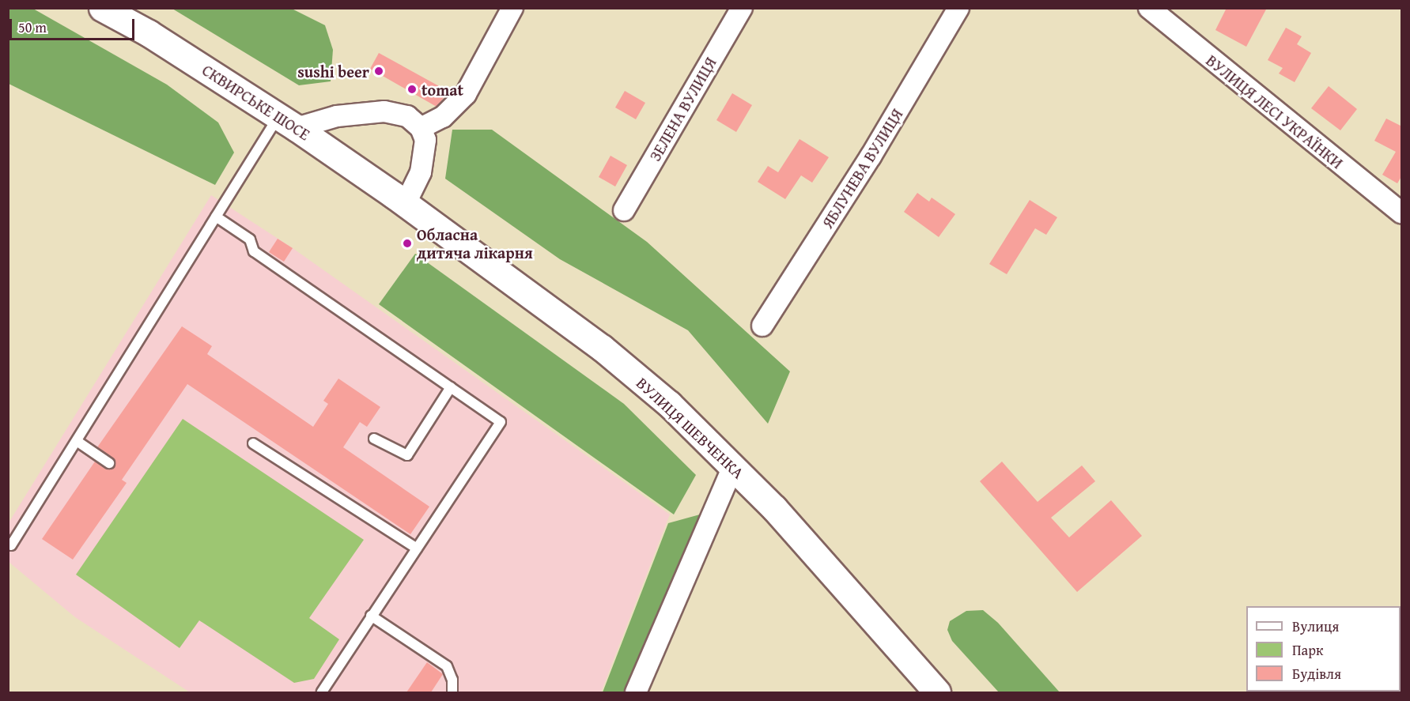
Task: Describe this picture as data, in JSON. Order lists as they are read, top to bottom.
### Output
{
  "streets": {
    "main road": ["СКВИРСЬКЕ ШОСЕ", "ВУЛИЦЯ ШЕВЧЕНКА"],
    "street": ["ЗЕЛЕНА ВУЛИЦЯ", "ВУЛИЦЯ ЛЕСІ УКРАЇНКИ", "ЯБЛУНЕВА ВУЛИЦЯ"]
  },
  "crossings": [
    ["СКВИРСЬКЕ ШОСЕ", "ВУЛИЦЯ ШЕВЧЕНКА"]
  ],
  "places": ["sushi beer", "tomat", "Обласна дитяча лікарня"],
  "legend": ["Вулиця", "Парк", "Будівля"],
  "scale_bar": "50 m"
}
